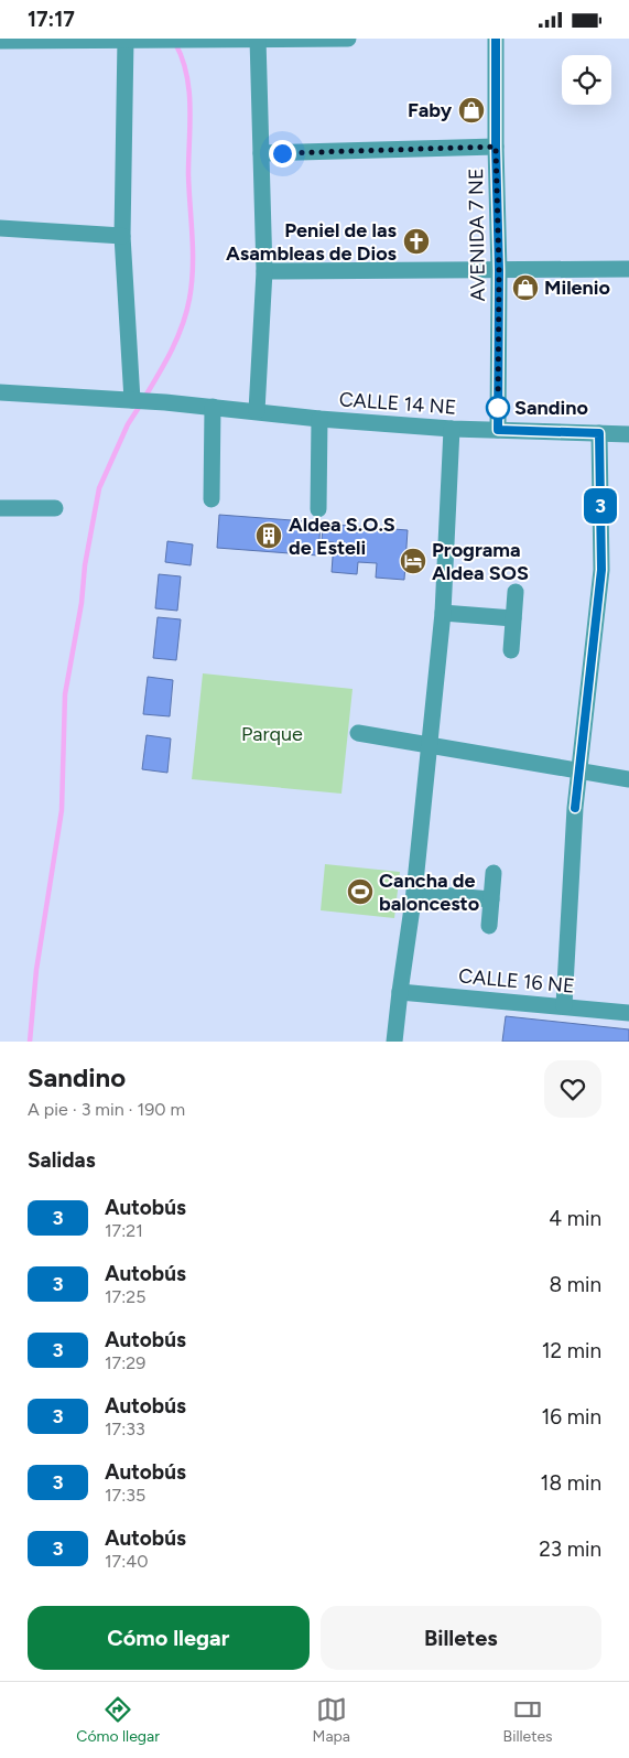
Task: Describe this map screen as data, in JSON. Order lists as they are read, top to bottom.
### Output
{
  "streets": {
    "street": ["AVENIDA 7 NE", "CALLE 14 NE", "CALLE 16 NE"]
  },
  "crossings": [
    ["AVENIDA 7 NE", "CALLE 14 NE"]
  ],
  "parks": ["Parque"],
  "places": {
    "shop": ["Faby", "Milenio"],
    "church": ["Peniel de las Asambleas de Dios"],
    "other": ["Sandino"],
    "building": ["Aldea S.O.S de Esteli"],
    "hotel": ["Programa Aldea SOS"],
    "sports": ["Cancha de baloncesto"]
  },
  "lines": ["bus line 3"],
  "page": {
    "status": "17:17",
    "on_map": "3",
    "heading": [
      ["Sandino", "A pie · 3 min · 190 m"],
      "Salidas"
    ],
    "list": [
      {
        "mark": "3",
        "name": "Autobús",
        "note": "17:21",
        "value": "4 min"
      },
      {
        "mark": "3",
        "name": "Autobús",
        "note": "17:25",
        "value": "8 min"
      },
      {
        "mark": "3",
        "name": "Autobús",
        "note": "17:29",
        "value": "12 min"
      },
      {
        "mark": "3",
        "name": "Autobús",
        "note": "17:33",
        "value": "16 min"
      },
      {
        "mark": "3",
        "name": "Autobús",
        "note": "17:35",
        "value": "18 min"
      },
      {
        "mark": "3",
        "name": "Autobús",
        "note": "17:40",
        "value": "23 min"
      }
    ],
    "buttons": ["Cómo llegar", "Billetes"],
    "tabs": ["Cómo llegar", "Mapa", "Billetes"]
  }
}
